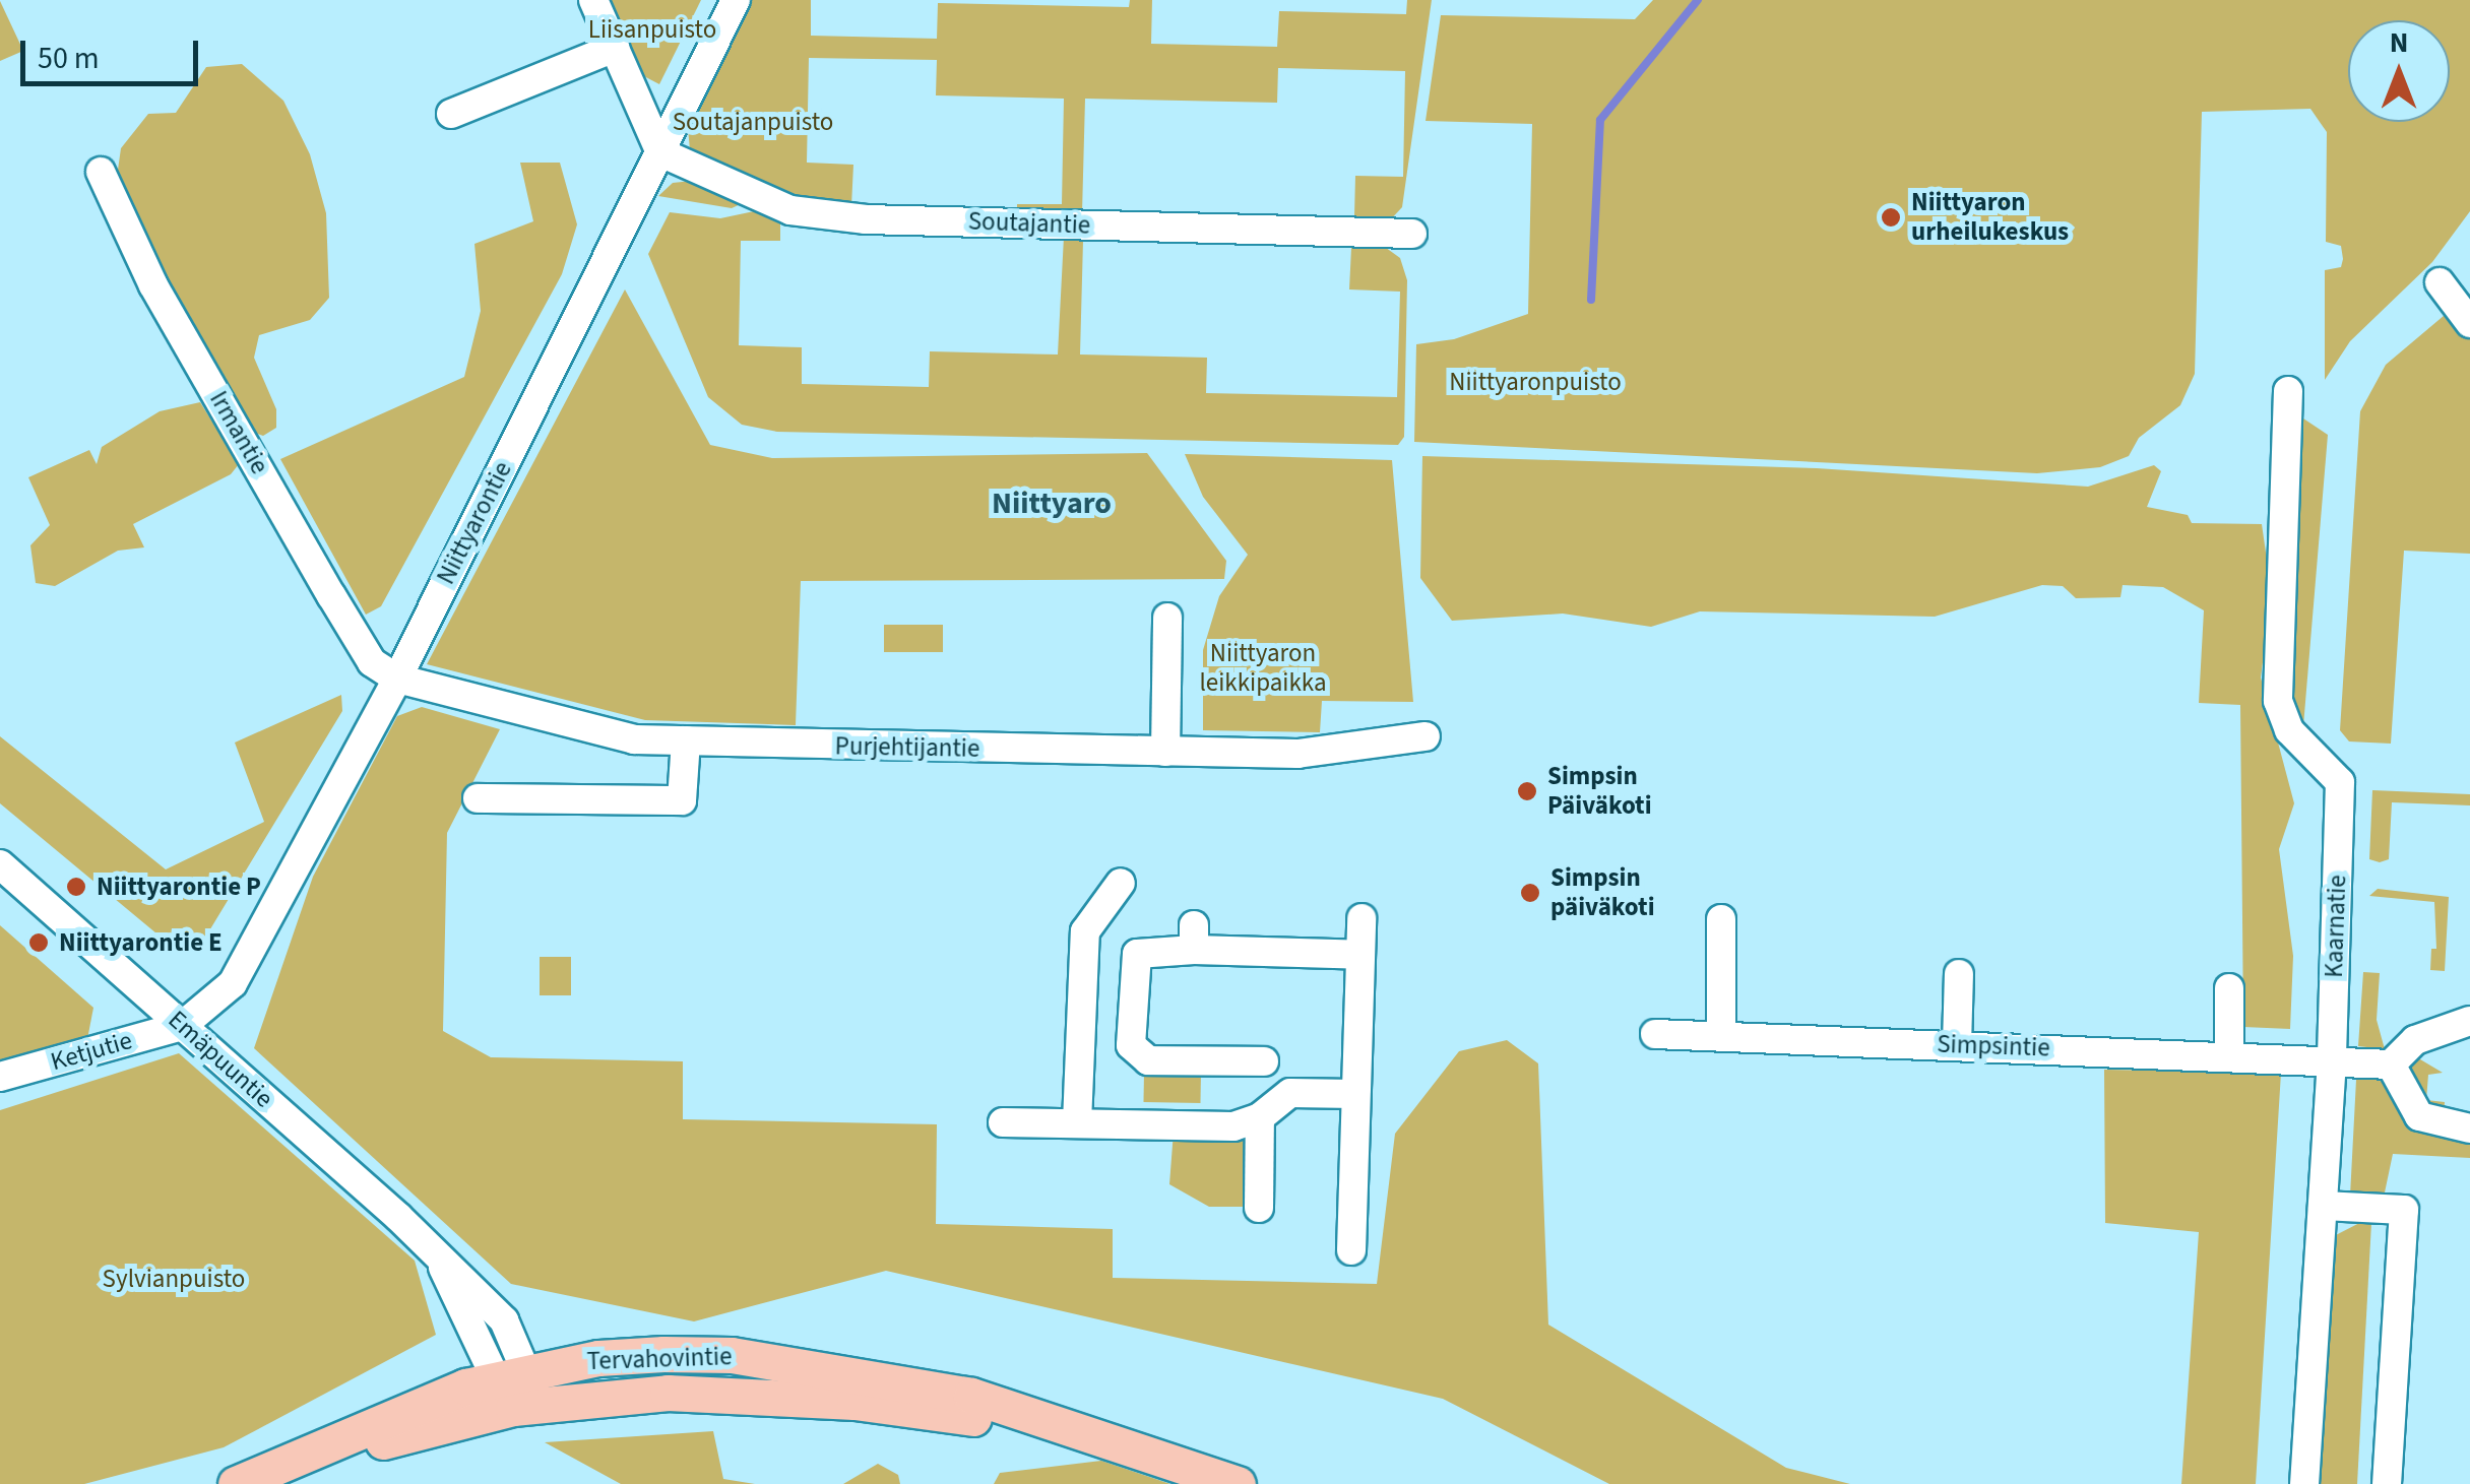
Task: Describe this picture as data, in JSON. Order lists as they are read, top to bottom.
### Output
{
  "streets": {
    "main road": ["Tervahovintie"],
    "street": [
      "Soutajantie",
      "Irmantie",
      "Niittyarontie",
      "Purjehtijantie",
      "Kaarnatie",
      "Simpsintie",
      "Ketjutie",
      "Emäpuuntie"
    ]
  },
  "crossings": [
    ["Soutajantie", "Niittyarontie"],
    ["Irmantie", "Niittyarontie"],
    ["Irmantie", "Purjehtijantie"],
    ["Niittyarontie", "Purjehtijantie"],
    ["Niittyarontie", "Ketjutie"],
    ["Niittyarontie", "Emäpuuntie"],
    ["Kaarnatie", "Simpsintie"],
    ["Ketjutie", "Emäpuuntie"],
    ["Emäpuuntie", "Tervahovintie"]
  ],
  "districts": ["Niittyaro"],
  "parks": [
    "Liisanpuisto",
    "Soutajanpuisto",
    "Niittyaronpuisto",
    "Niittyaron leikkipaikka",
    "Sylvianpuisto"
  ],
  "places": [
    "Niittyaron urheilukeskus",
    "Simpsin Päiväkoti",
    "Niittyarontie P",
    "Simpsin päiväkoti",
    "Niittyarontie E"
  ],
  "scale_bar": "50 m",
  "north": "top"
}
